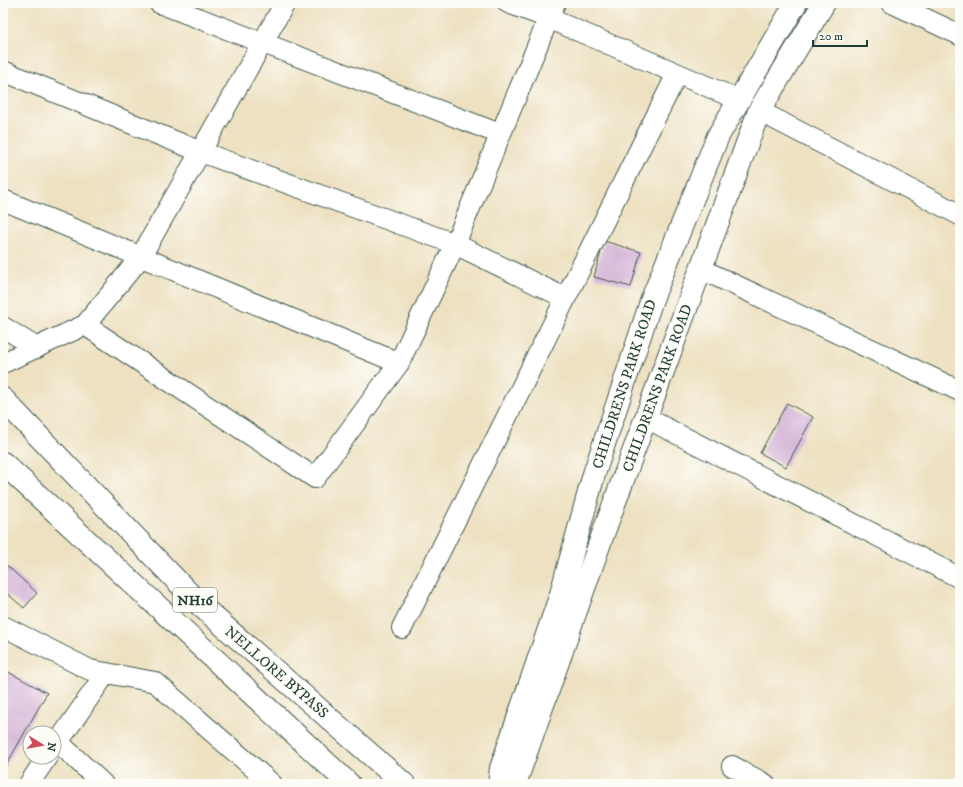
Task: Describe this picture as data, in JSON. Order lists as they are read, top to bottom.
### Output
{
  "streets": {
    "main road": ["CHILDRENS PARK ROAD", "NH16", "NELLORE BYPASS"]
  },
  "scale_bar": "20 m",
  "north": "right"
}
